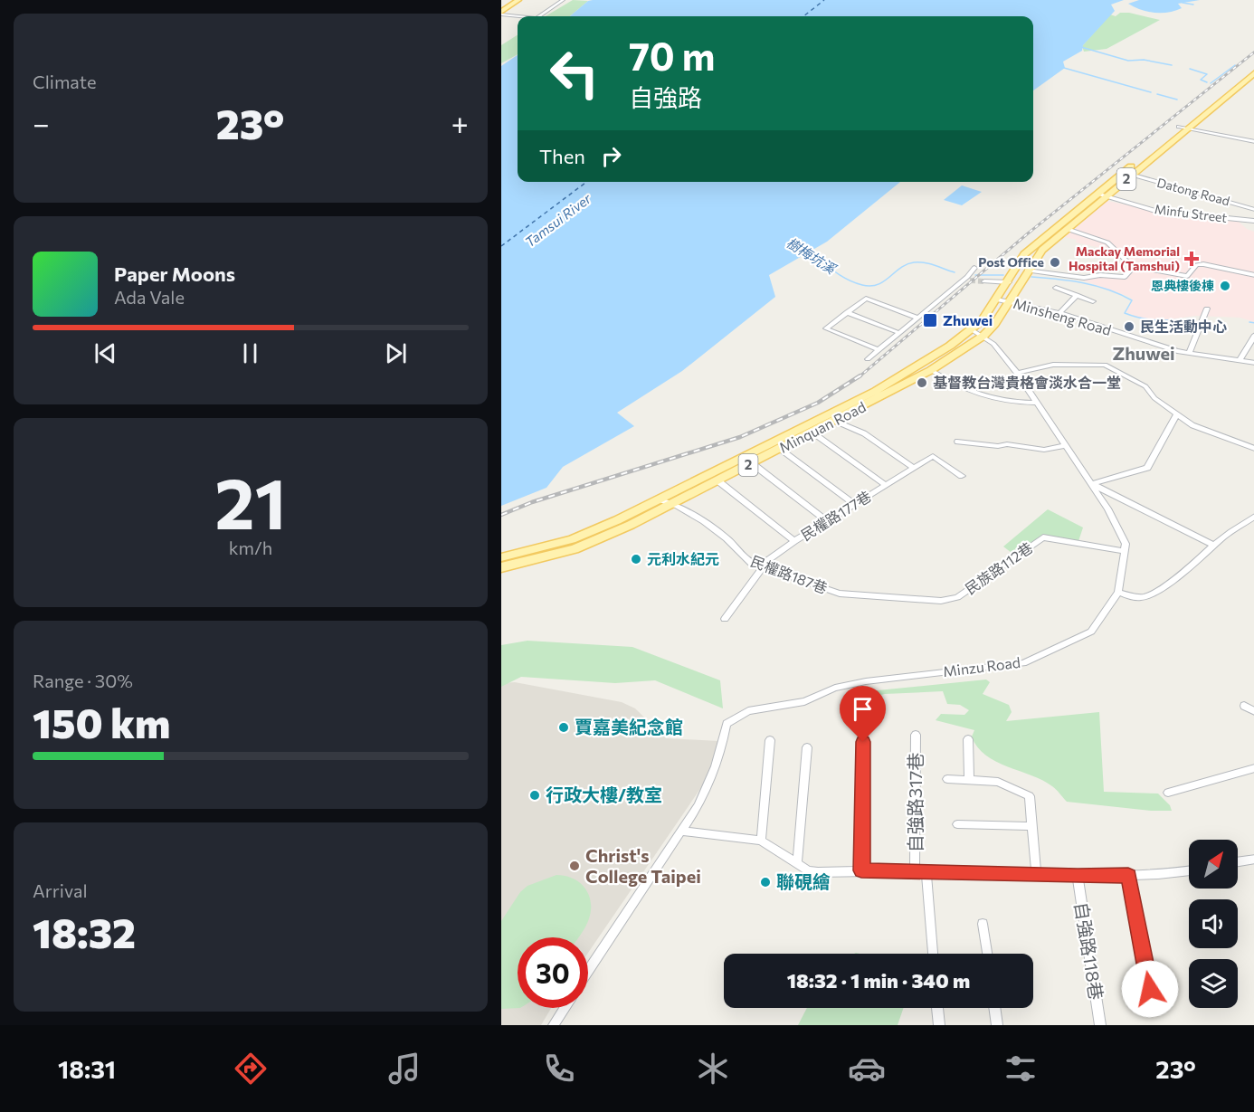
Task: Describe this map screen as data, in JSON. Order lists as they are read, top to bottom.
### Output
{
  "streets": {
    "main road": ["2", "Minquan Road"],
    "street": [
      "Datong Road",
      "Minfu Street",
      "Minsheng Road",
      "民權路177巷",
      "民族路112巷",
      "民權路187巷",
      "Minzu Road",
      "自強路317巷",
      "自強路118巷"
    ]
  },
  "crossings": [
    ["2", "Minquan Road"],
    ["Datong Road", "Minquan Road"],
    ["Minfu Street", "Minquan Road"],
    ["Minsheng Road", "Minquan Road"],
    ["Minquan Road", "民權路187巷"],
    ["Minquan Road", "Minzu Road"],
    ["民權路177巷", "民權路187巷"],
    ["民族路112巷", "民權路187巷"],
    ["民族路112巷", "Minzu Road"]
  ],
  "districts": ["Zhuwei"],
  "water": ["Tamsui River", "樹梅坑溪"],
  "places": {
    "health": ["Mackay Memorial Hospital (Tamshui)"],
    "other": [
      "Post Office",
      "恩典樓後棟",
      "民生活動中心",
      "基督教台灣貴格會淡水合一堂",
      "元利水紀元",
      "賈嘉美紀念館",
      "行政大樓/教室",
      "Christ's College Taipei",
      "聯硯繪"
    ],
    "transit": ["Zhuwei"]
  },
  "north": "top right",
  "page": {
    "tile": [
      "Climate",
      ["21", "km/h"],
      ["Range · 30%", "150 km"],
      ["Arrival", "18:32"]
    ],
    "turn": ["70 m", "自強路"],
    "heat": ["−", "23°", "+"],
    "then": "Then",
    "song": ["Paper Moons", "Ada Vale"],
    "limit": "30",
    "trip": "18:32 · 1 min · 340 m",
    "tabs": ["18:31", "23°"]
  }
}
